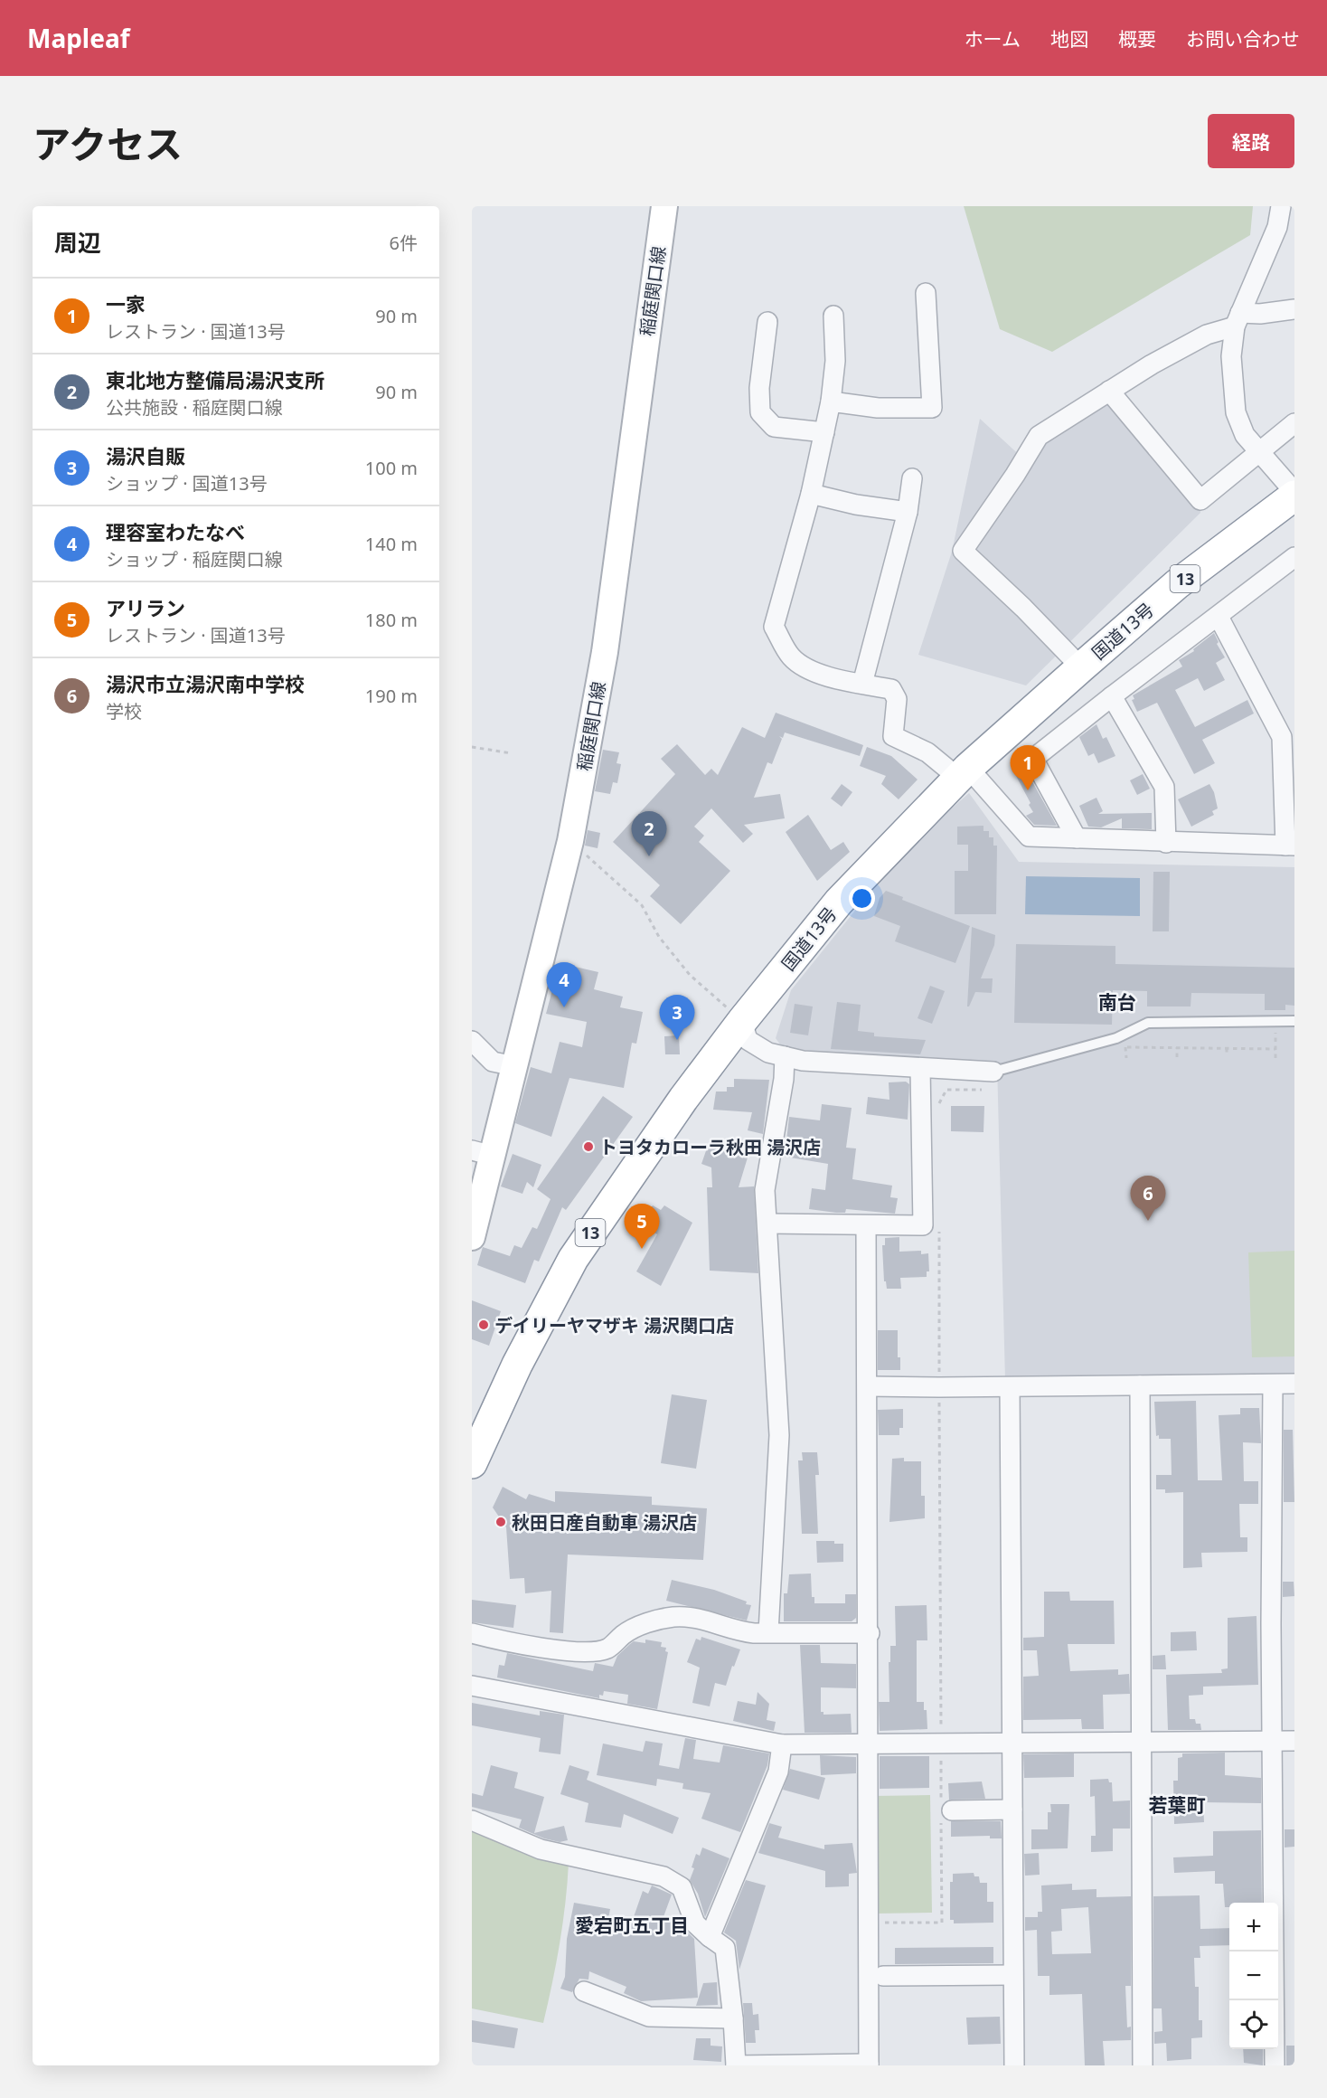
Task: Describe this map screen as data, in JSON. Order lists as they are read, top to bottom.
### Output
{
  "streets": {
    "highway": ["13", "国道13号"],
    "main road": ["稲庭関口線"]
  },
  "districts": ["南台", "若葉町", "愛宕町五丁目"],
  "places": ["トヨタカローラ秋田 湯沢店", "デイリーヤマザキ 湯沢関口店", "秋田日産自動車 湯沢店"],
  "page": {
    "header": "Mapleaf",
    "nav": [
      "ホーム",
      "地図",
      "概要",
      "お問い合わせ"
    ],
    "title": "アクセス",
    "buttons": "経路",
    "heading": ["周辺", "6件"],
    "list": [
      {
        "mark": "1",
        "name": "一家",
        "note": "レストラン · 国道13号",
        "value": "90 m"
      },
      {
        "mark": "2",
        "name": "東北地方整備局湯沢支所",
        "note": "公共施設 · 稲庭関口線",
        "value": "90 m"
      },
      {
        "mark": "3",
        "name": "湯沢自販",
        "note": "ショップ · 国道13号",
        "value": "100 m"
      },
      {
        "mark": "4",
        "name": "理容室わたなべ",
        "note": "ショップ · 稲庭関口線",
        "value": "140 m"
      },
      {
        "mark": "5",
        "name": "アリラン",
        "note": "レストラン · 国道13号",
        "value": "180 m"
      },
      {
        "mark": "6",
        "name": "湯沢市立湯沢南中学校",
        "note": "学校",
        "value": "190 m"
      }
    ],
    "pins": [
      "1",
      "2",
      "4",
      "3",
      "6",
      "5"
    ],
    "map_buttons": ["+", "−"]
  }
}
